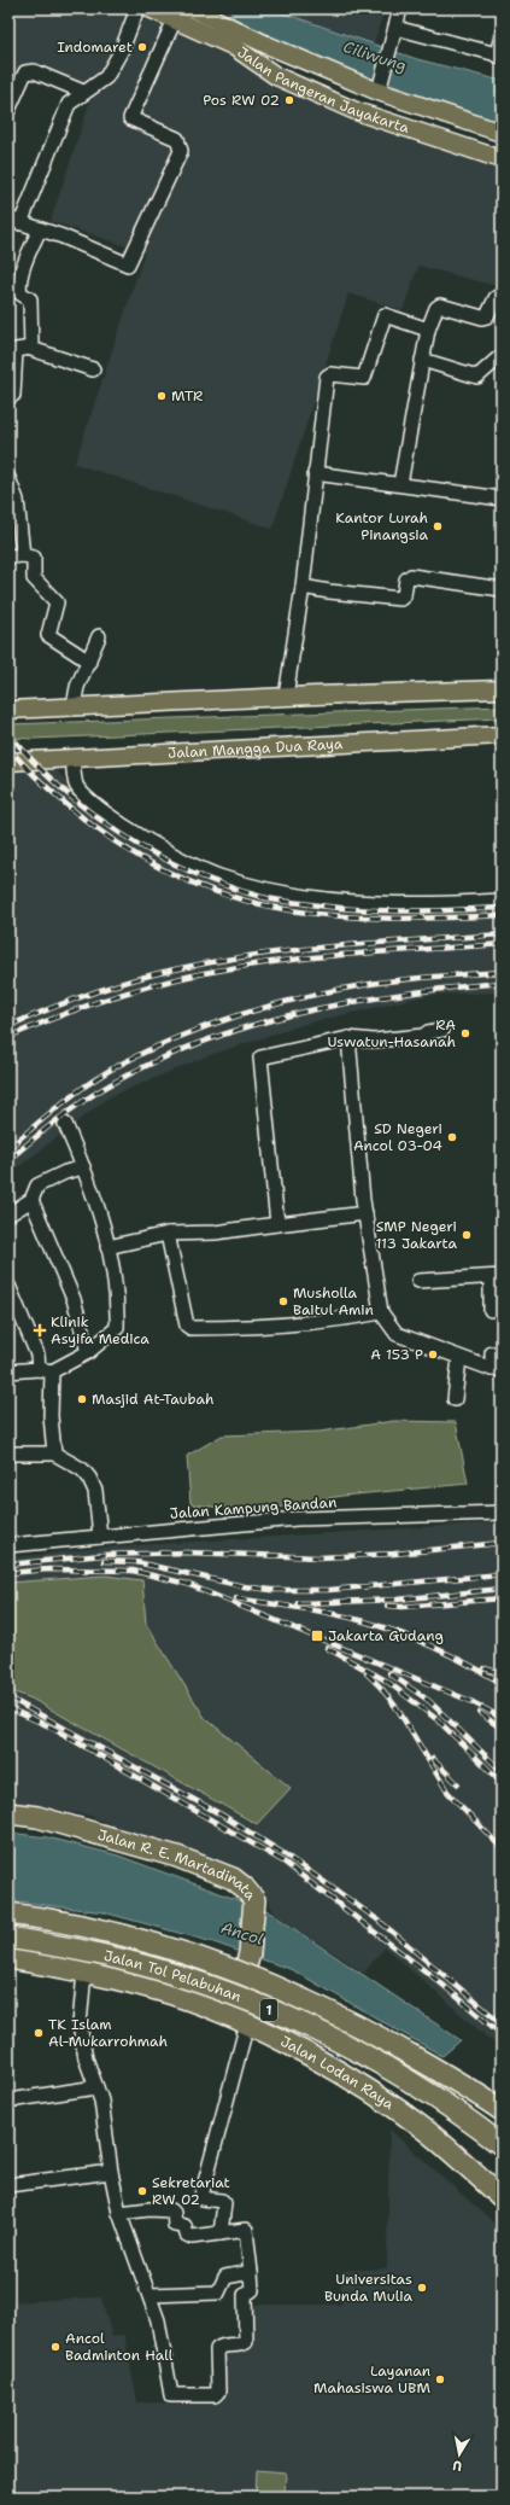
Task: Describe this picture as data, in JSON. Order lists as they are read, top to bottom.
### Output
{
  "streets": {
    "highway": [
      "Jalan R. E. Martadinata",
      "Jalan Tol Pelabuhan",
      "1",
      "Jalan Lodan Raya"
    ],
    "main road": ["Jalan Pangeran Jayakarta", "Jalan Mangga Dua Raya"],
    "street": ["Jalan Kampung Bandan"]
  },
  "crossings": [
    ["Jalan R. E. Martadinata", "Jalan Lodan Raya"]
  ],
  "water": ["Ciliwung", "Ancol"],
  "places": {
    "other": [
      "Indomaret",
      "Pos RW 02",
      "MTR",
      "Kantor Lurah Pinangsia",
      "RA Uswatun-Hasanah",
      "SD Negeri Ancol 03-04",
      "SMP Negeri 113 Jakarta",
      "Musholla Baitul Amin",
      "A 153 P",
      "Masjid At-Taubah",
      "TK Islam Al-Mukarrohmah",
      "Sekretariat RW 02",
      "Universitas Bunda Mulia",
      "Ancol Badminton Hall",
      "Layanan Mahasiswa UBM"
    ],
    "health": ["Klinik Asyifa Medica"],
    "transit": ["Jakarta Gudang"]
  },
  "north": "bottom"
}
